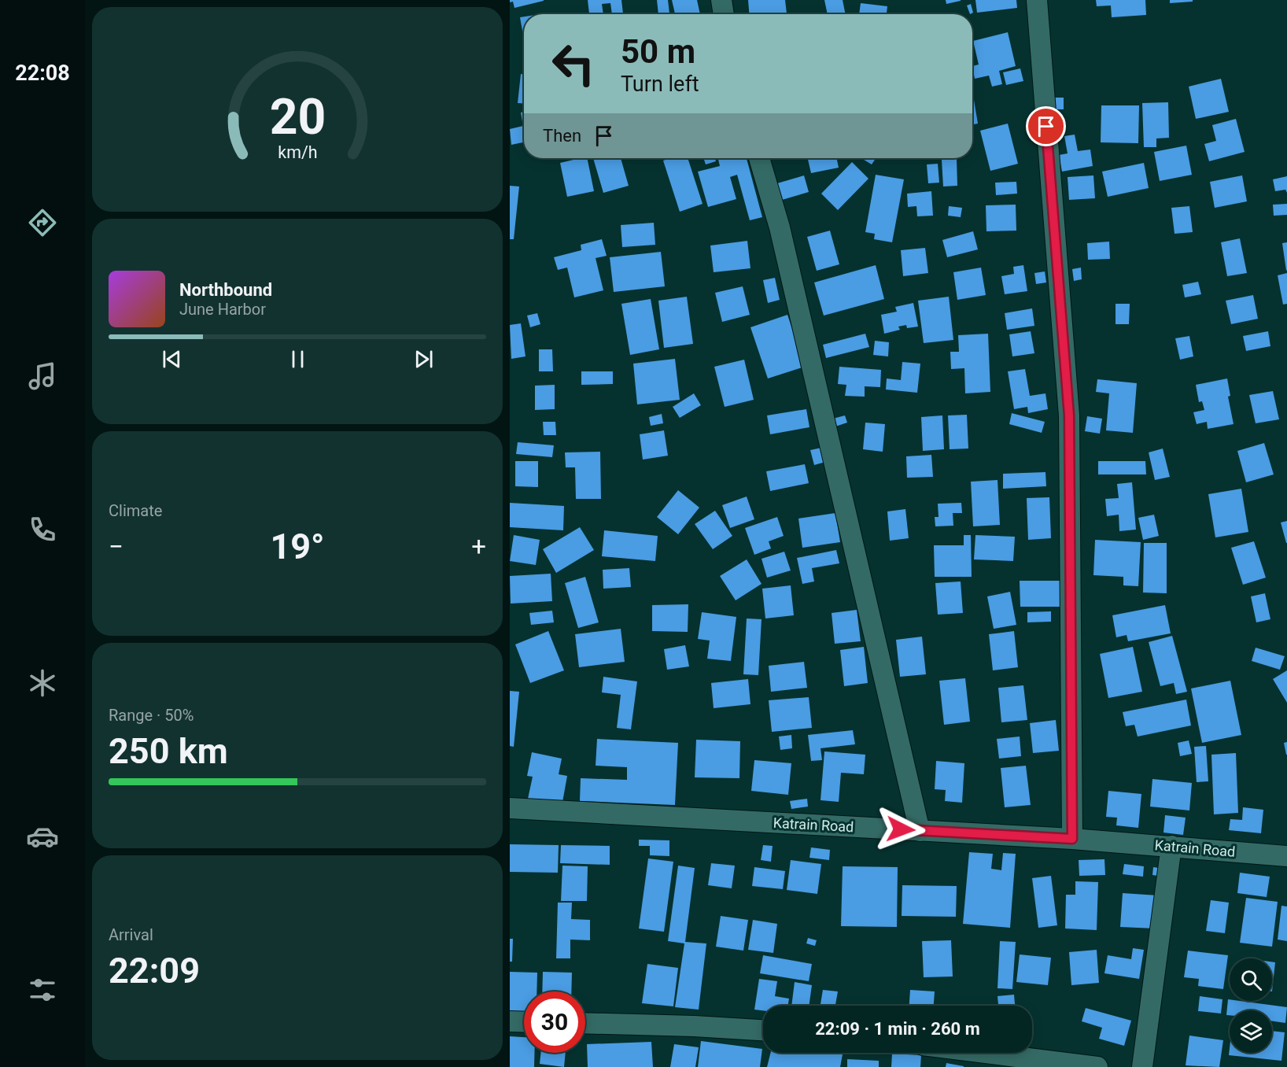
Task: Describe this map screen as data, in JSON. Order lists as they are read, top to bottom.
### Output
{
  "streets": {
    "street": ["Katrain Road"]
  },
  "page": {
    "tabs": "22:08",
    "turn": ["50 m", "Turn left"],
    "then": "Then",
    "song": ["Northbound", "June Harbor"],
    "tile": [
      "Climate",
      ["Range · 50%", "250 km"],
      ["Arrival", "22:09"]
    ],
    "heat": ["−", "19°", "+"],
    "limit": "30",
    "trip": "22:09 · 1 min · 260 m",
    "gauge": ["20", "km/h"]
  }
}
